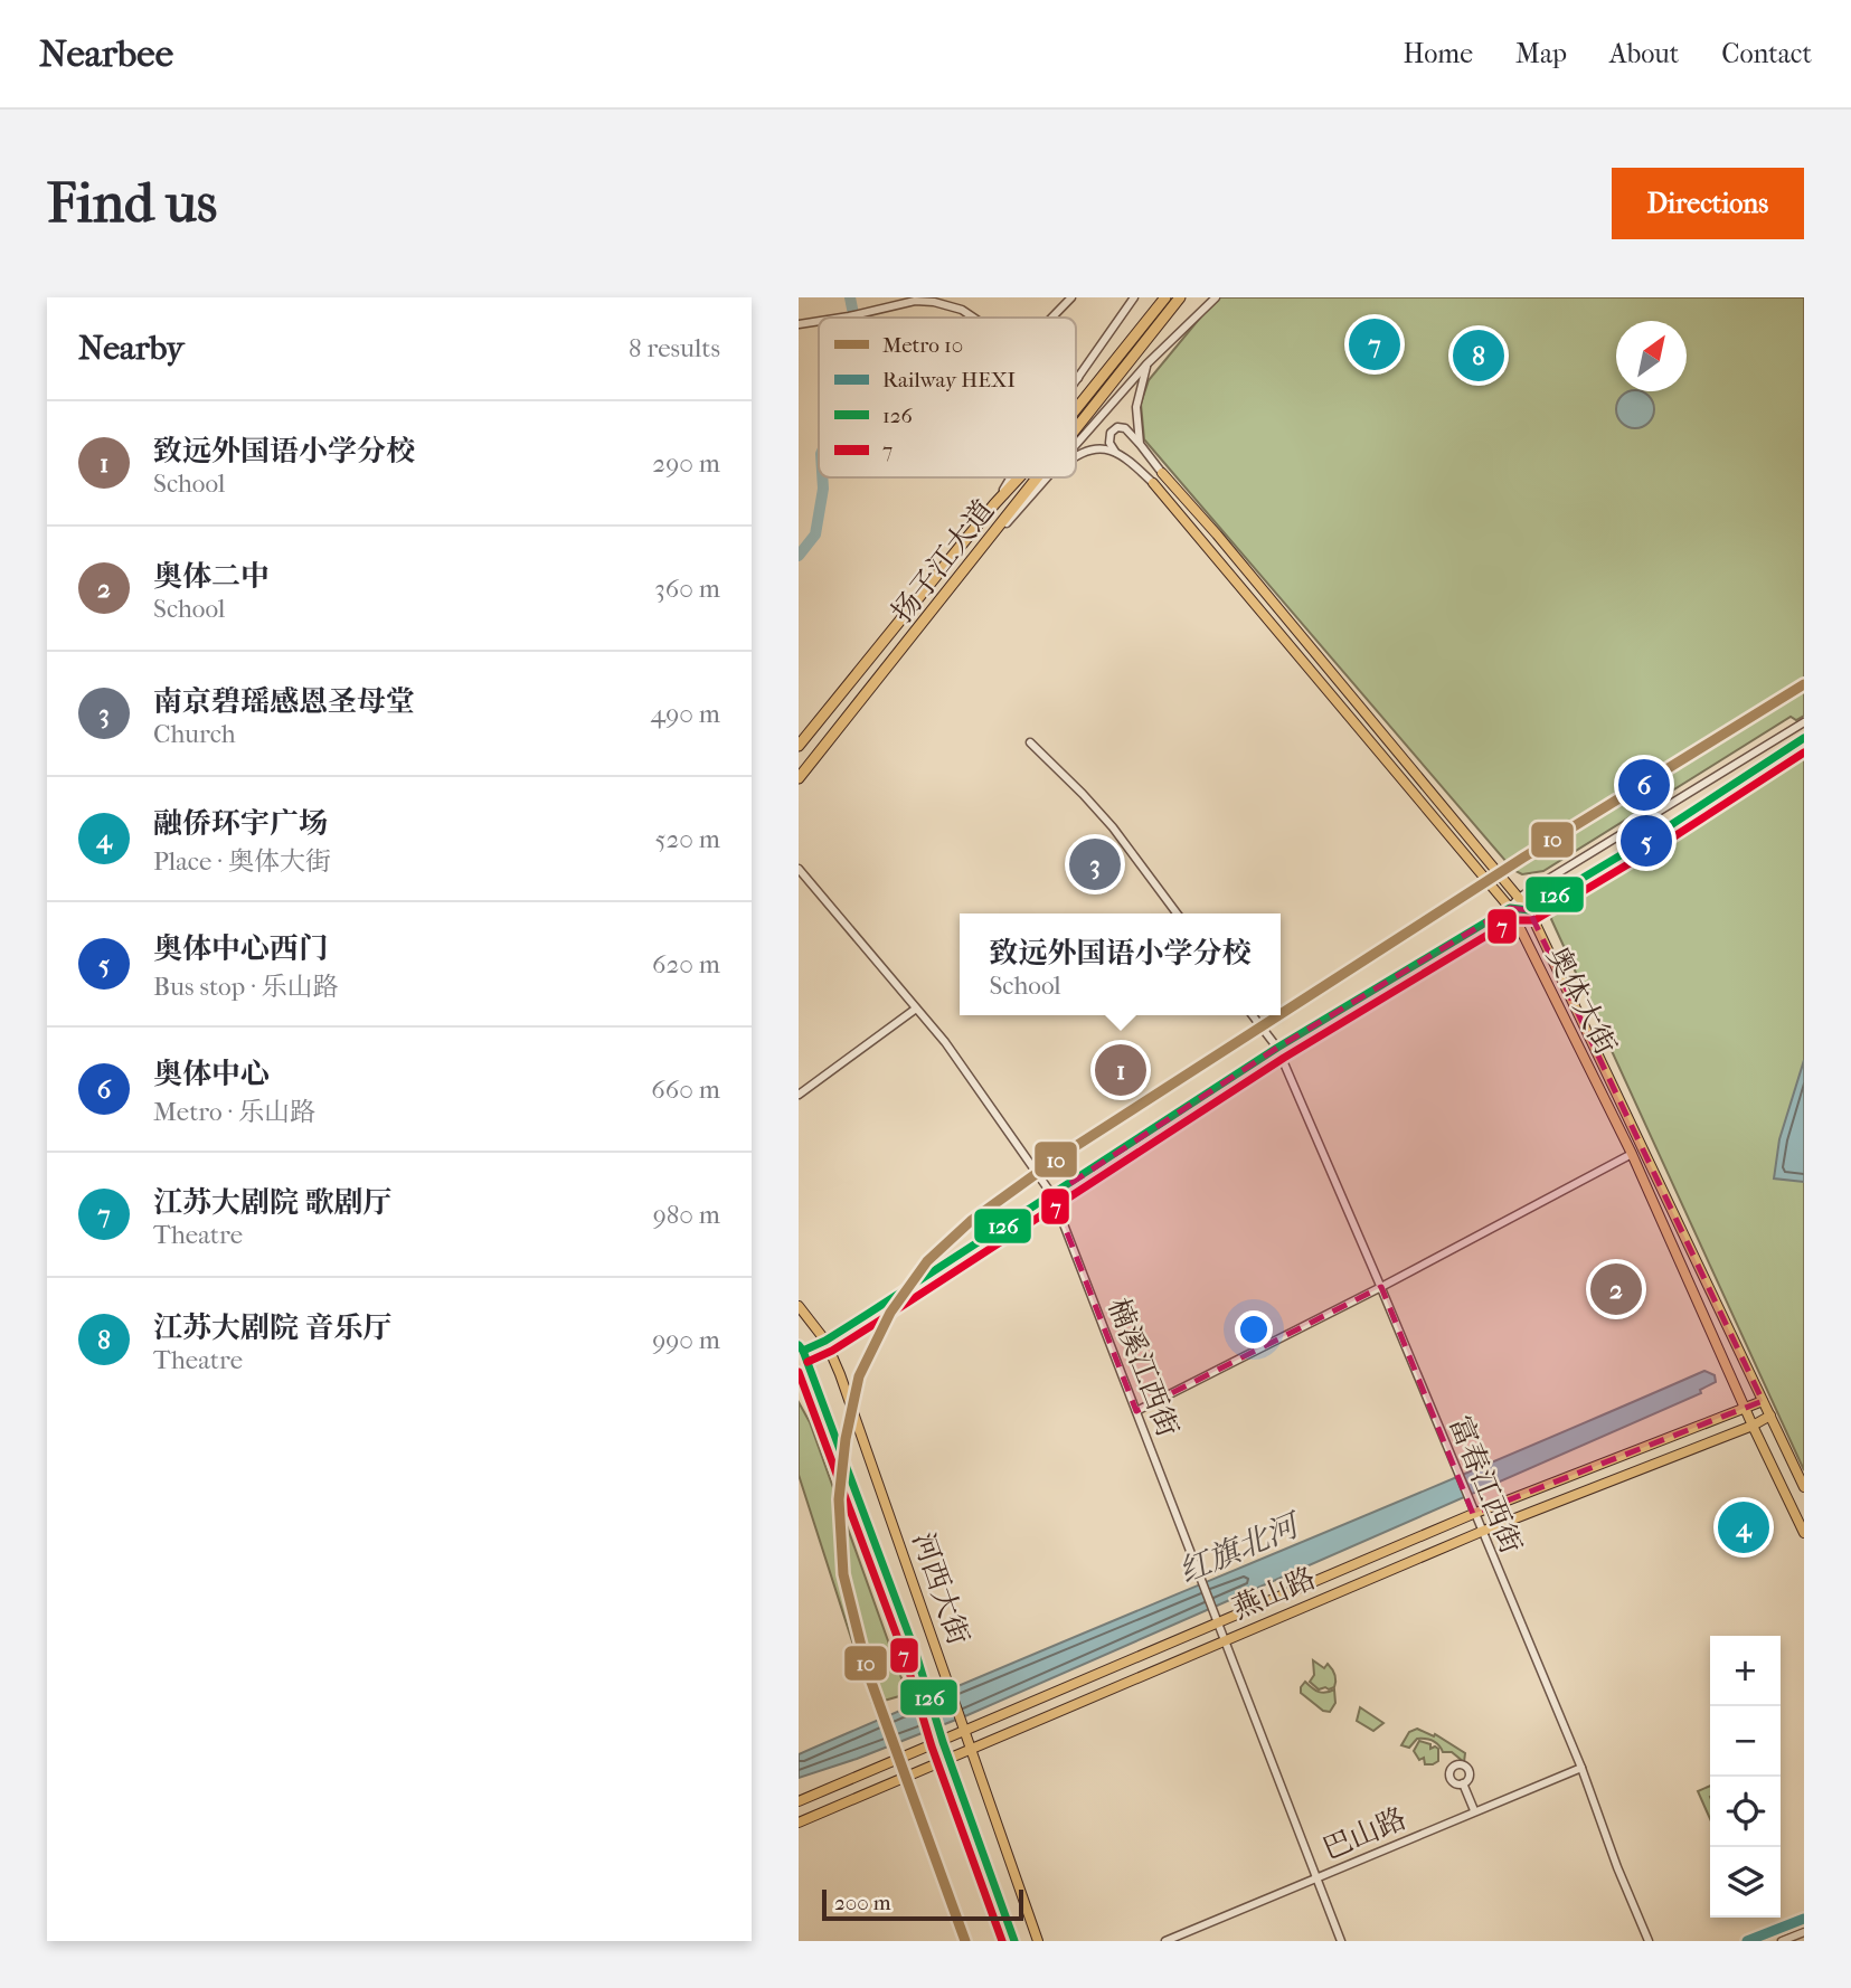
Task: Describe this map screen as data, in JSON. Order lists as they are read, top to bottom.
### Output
{
  "streets": {
    "highway": ["扬子江大道"],
    "main road": ["奥体大街", "河西大街", "燕山路"],
    "street": ["楠溪江西街", "富春江西街", "巴山路"]
  },
  "crossings": [
    ["奥体大街", "燕山路"],
    ["楠溪江西街", "燕山路"],
    ["楠溪江西街", "巴山路"],
    ["富春江西街", "燕山路"],
    ["富春江西街", "巴山路"],
    ["河西大街", "燕山路"]
  ],
  "water": ["红旗北河"],
  "lines": [
    "metro line 10",
    "transit line 126",
    "transit line 7",
    "rail line HEXI"
  ],
  "legend": [
    "Metro 10",
    "Railway HEXI",
    "126",
    "7"
  ],
  "scale_bar": "200 m",
  "north": "top right",
  "page": {
    "header": "Nearbee",
    "nav": [
      "Home",
      "Map",
      "About",
      "Contact"
    ],
    "buttons": "Directions",
    "title": "Find us",
    "heading": ["Nearby", "8 results"],
    "pins": [
      "7",
      "8",
      "6",
      "5",
      "3",
      "1",
      "2",
      "4"
    ],
    "list": [
      {
        "mark": "1",
        "name": "致远外国语小学分校",
        "note": "School",
        "value": "290 m"
      },
      {
        "mark": "2",
        "name": "奥体二中",
        "note": "School",
        "value": "360 m"
      },
      {
        "mark": "3",
        "name": "南京碧瑶感恩圣母堂",
        "note": "Church",
        "value": "490 m"
      },
      {
        "mark": "4",
        "name": "融侨环宇广场",
        "note": "Place · 奥体大街",
        "value": "520 m"
      },
      {
        "mark": "5",
        "name": "奥体中心西门",
        "note": "Bus stop · 乐山路",
        "value": "620 m"
      },
      {
        "mark": "6",
        "name": "奥体中心",
        "note": "Metro · 乐山路",
        "value": "660 m"
      },
      {
        "mark": "7",
        "name": "江苏大剧院 歌剧厅",
        "note": "Theatre",
        "value": "980 m"
      },
      {
        "mark": "8",
        "name": "江苏大剧院 音乐厅",
        "note": "Theatre",
        "value": "990 m"
      }
    ],
    "popup": ["致远外国语小学分校", "School"],
    "map_buttons": ["+", "−"],
    "scale": "200 m"
  }
}
